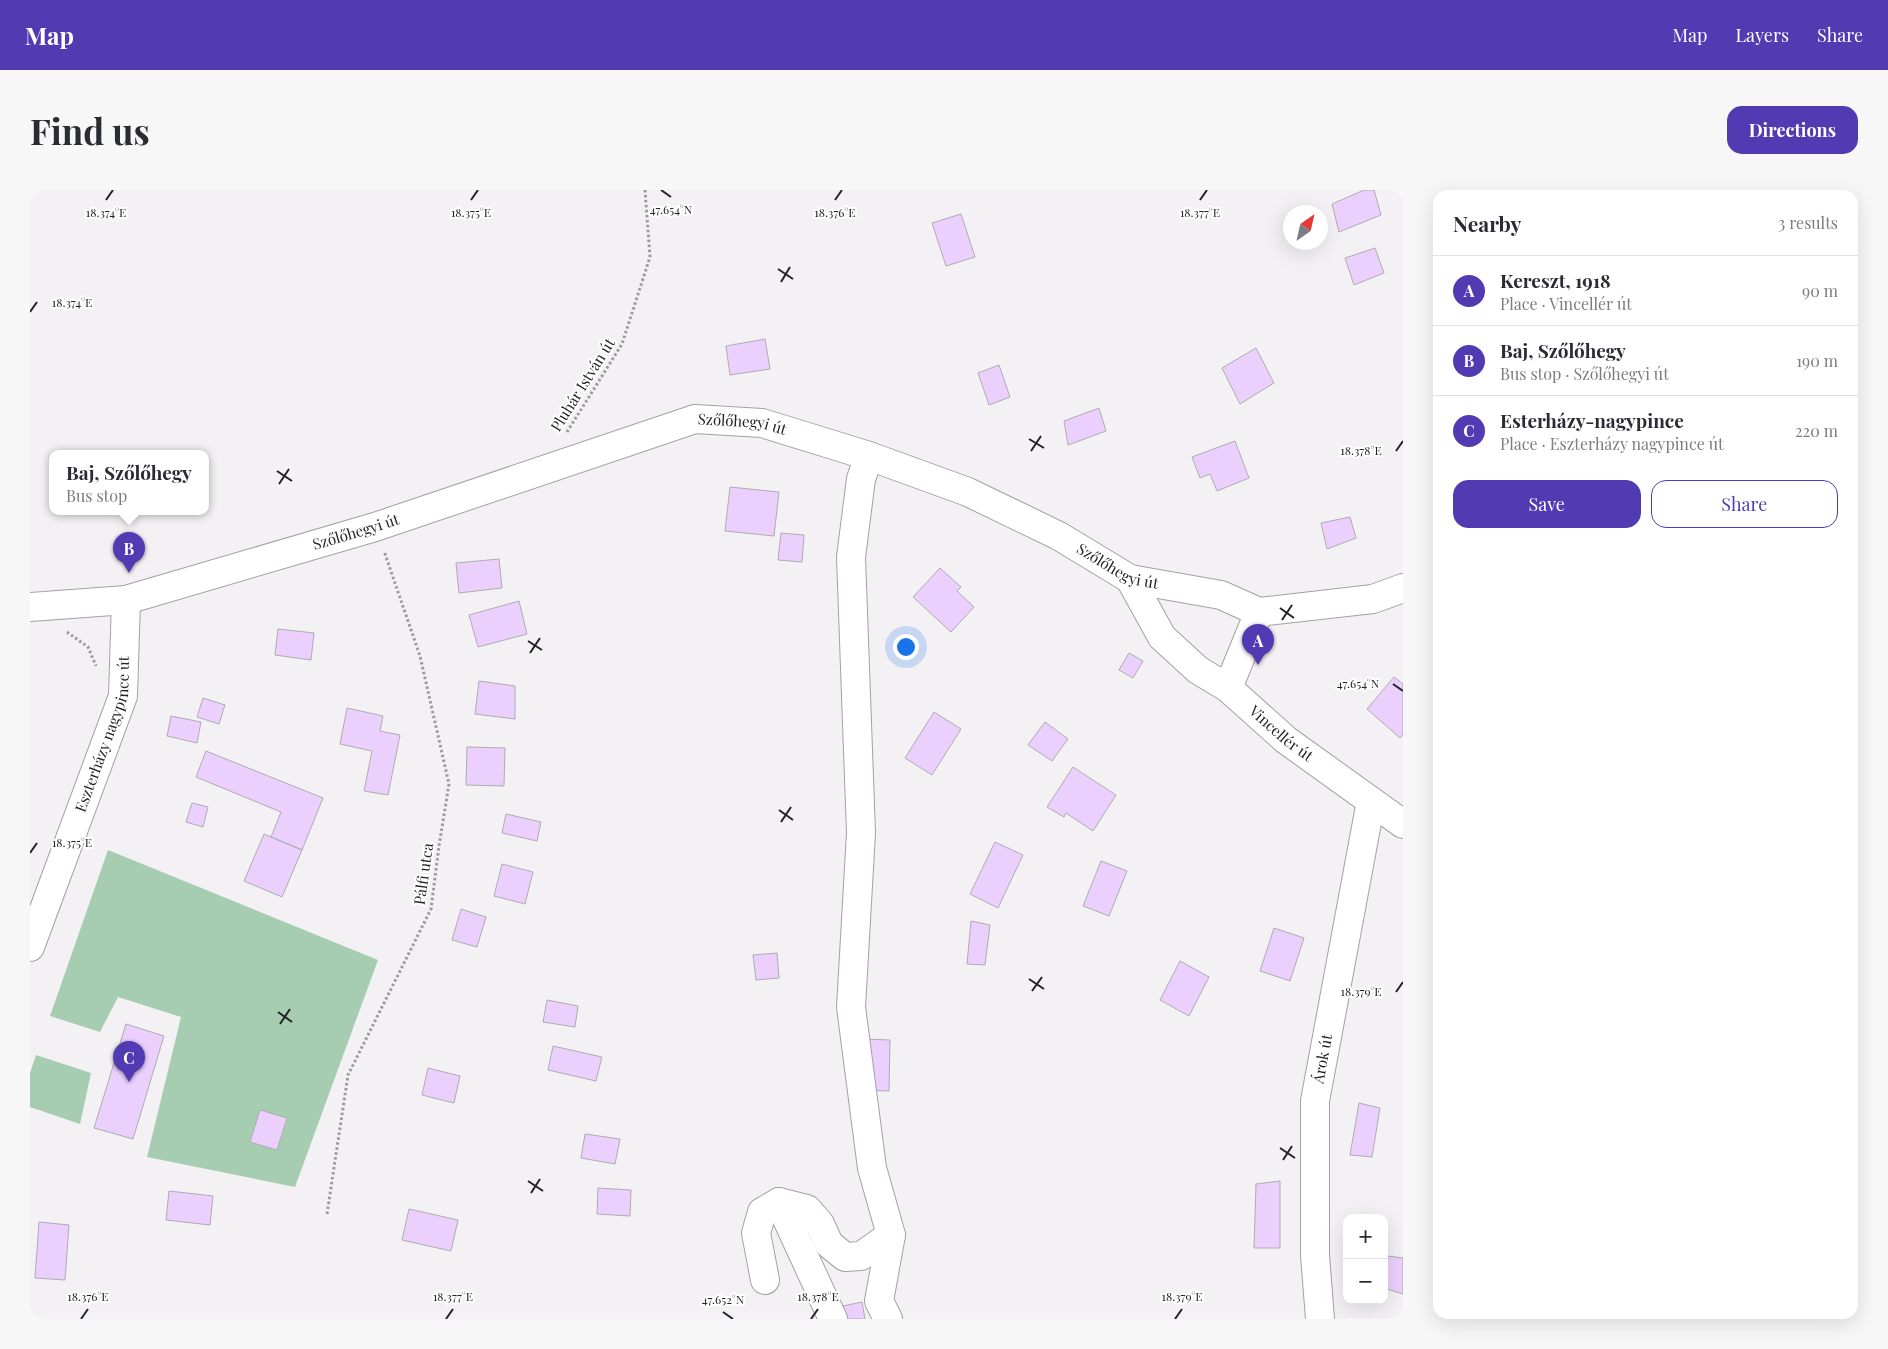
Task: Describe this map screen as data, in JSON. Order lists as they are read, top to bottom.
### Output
{
  "streets": {
    "street": [
      "Szőlőhegyi út",
      "Eszterházy nagypince út",
      "Vincellér út",
      "Árok út"
    ],
    "path": ["Pluhár István út", "Pálfi utca"]
  },
  "crossings": [
    ["Pluhár István út", "Szőlőhegyi út"],
    ["Szőlőhegyi út", "Eszterházy nagypince út"],
    ["Szőlőhegyi út", "Vincellér út"],
    ["Szőlőhegyi út", "Pálfi utca"],
    ["Vincellér út", "Árok út"]
  ],
  "north": "top right",
  "page": {
    "header": "Map",
    "nav": ["Map", "Layers", "Share"],
    "buttons": [
      "Directions",
      ["Save", "Share"]
    ],
    "title": "Find us",
    "heading": ["Nearby", "3 results"],
    "list": [
      {
        "mark": "A",
        "name": "Kereszt, 1918",
        "note": "Place · Vincellér út",
        "value": "90 m"
      },
      {
        "mark": "B",
        "name": "Baj, Szőlőhegy",
        "note": "Bus stop · Szőlőhegyi út",
        "value": "190 m"
      },
      {
        "mark": "C",
        "name": "Esterházy-nagypince",
        "note": "Place · Eszterházy nagypince út",
        "value": "220 m"
      }
    ],
    "popup": ["Baj, Szőlőhegy", "Bus stop"],
    "pins": ["B", "A", "C"],
    "map_buttons": ["+", "−"]
  },
  "coordinates": [
    "47.654°N",
    "18.374°E",
    "18.375°E",
    "18.376°E",
    "18.377°E",
    "18.378°E",
    "18.379°E",
    "47.652°N"
  ]
}
